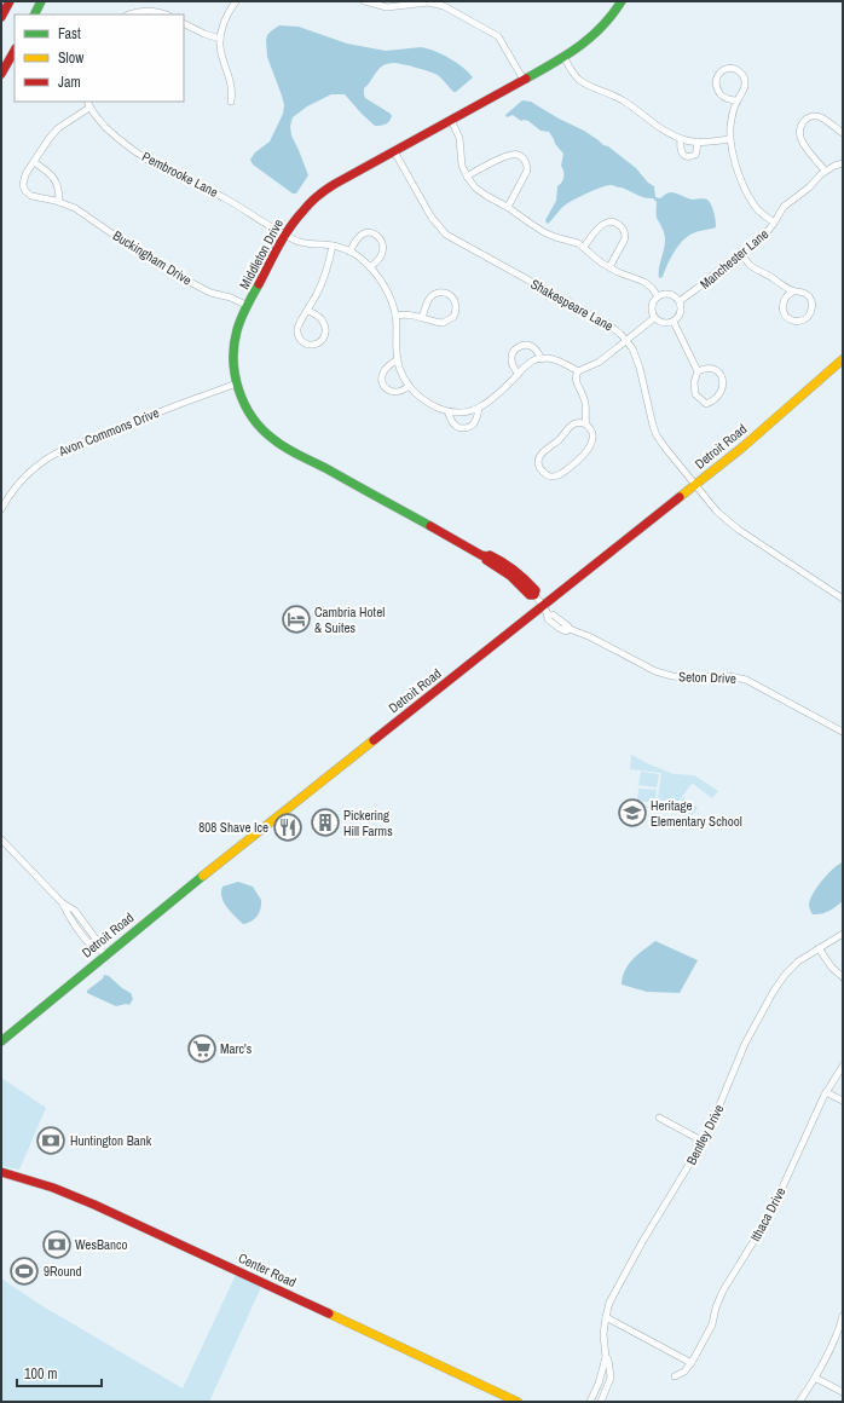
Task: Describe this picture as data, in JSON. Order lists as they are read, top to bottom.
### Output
{
  "streets": {
    "main road": ["Middleton Drive", "Detroit Road", "Center Road"],
    "street": [
      "Pembrooke Lane",
      "Buckingham Drive",
      "Manchester Lane",
      "Shakespeare Lane",
      "Avon Commons Drive",
      "Seton Drive",
      "Bentley Drive",
      "Ithaca Drive"
    ]
  },
  "crossings": [
    ["Pembrooke Lane", "Middleton Drive"],
    ["Pembrooke Lane", "Buckingham Drive"],
    ["Middleton Drive", "Buckingham Drive"],
    ["Middleton Drive", "Shakespeare Lane"],
    ["Middleton Drive", "Avon Commons Drive"],
    ["Middleton Drive", "Detroit Road"],
    ["Middleton Drive", "Seton Drive"],
    ["Shakespeare Lane", "Detroit Road"],
    ["Detroit Road", "Seton Drive"]
  ],
  "places": {
    "hotel": ["Cambria Hotel & Suites"],
    "school or university": ["Heritage Elementary School"],
    "building": ["Pickering Hill Farms"],
    "restaurant": ["808 Shave Ice"],
    "supermarket": ["Marc's"],
    "bank": ["Huntington Bank", "WesBanco"],
    "sports": ["9Round"]
  },
  "legend": ["Fast", "Slow", "Jam"],
  "scale_bar": "100 m"
}
